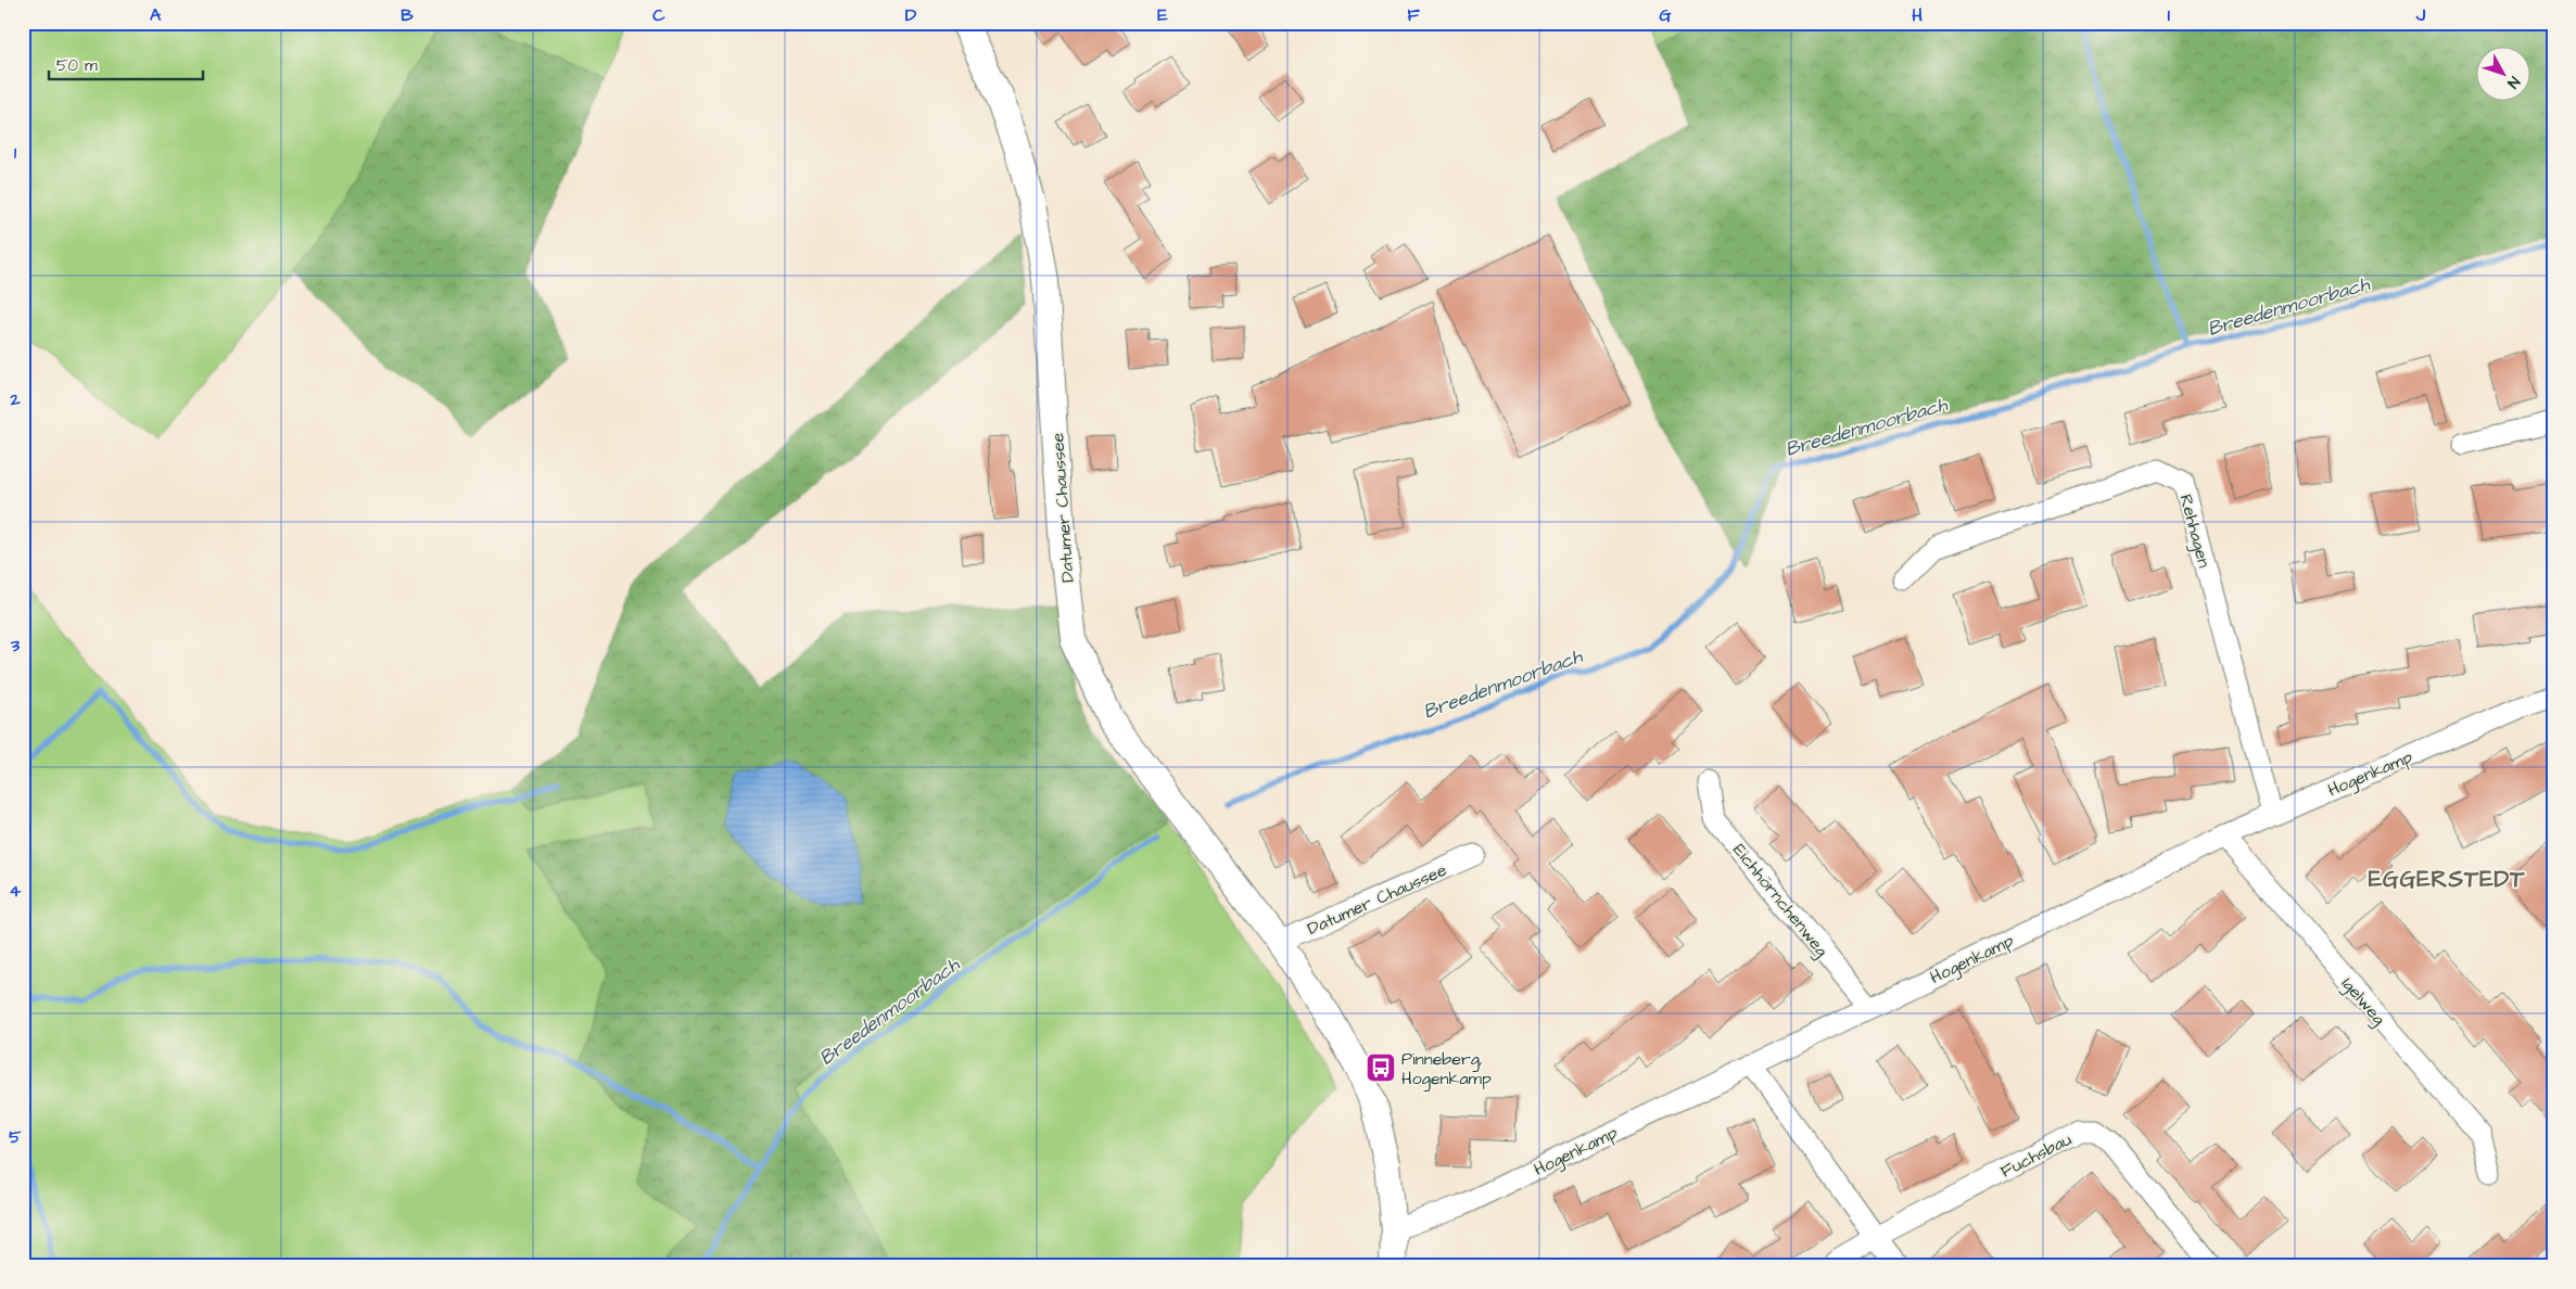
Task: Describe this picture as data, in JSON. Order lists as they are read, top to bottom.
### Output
{
  "streets": {
    "street": [
      "Datumer Chaussee",
      "Rehhagen",
      "Hogenkamp",
      "Eichhörnchenweg",
      "Igelweg",
      "Fuchsbau"
    ]
  },
  "crossings": [
    ["Datumer Chaussee", "Hogenkamp"],
    ["Rehhagen", "Hogenkamp"],
    ["Hogenkamp", "Eichhörnchenweg"],
    ["Hogenkamp", "Igelweg"]
  ],
  "districts": ["EGGERSTEDT"],
  "water": ["Breedenmoorbach"],
  "places": {
    "bus stop": ["Pinneberg, Hogenkamp"]
  },
  "scale_bar": "50 m",
  "north": "bottom right",
  "grid": {
    "columns": [
      "A",
      "B",
      "C",
      "D",
      "E",
      "F",
      "G",
      "H",
      "I",
      "J"
    ],
    "rows": [
      "1",
      "2",
      "3",
      "4",
      "5"
    ]
  }
}
